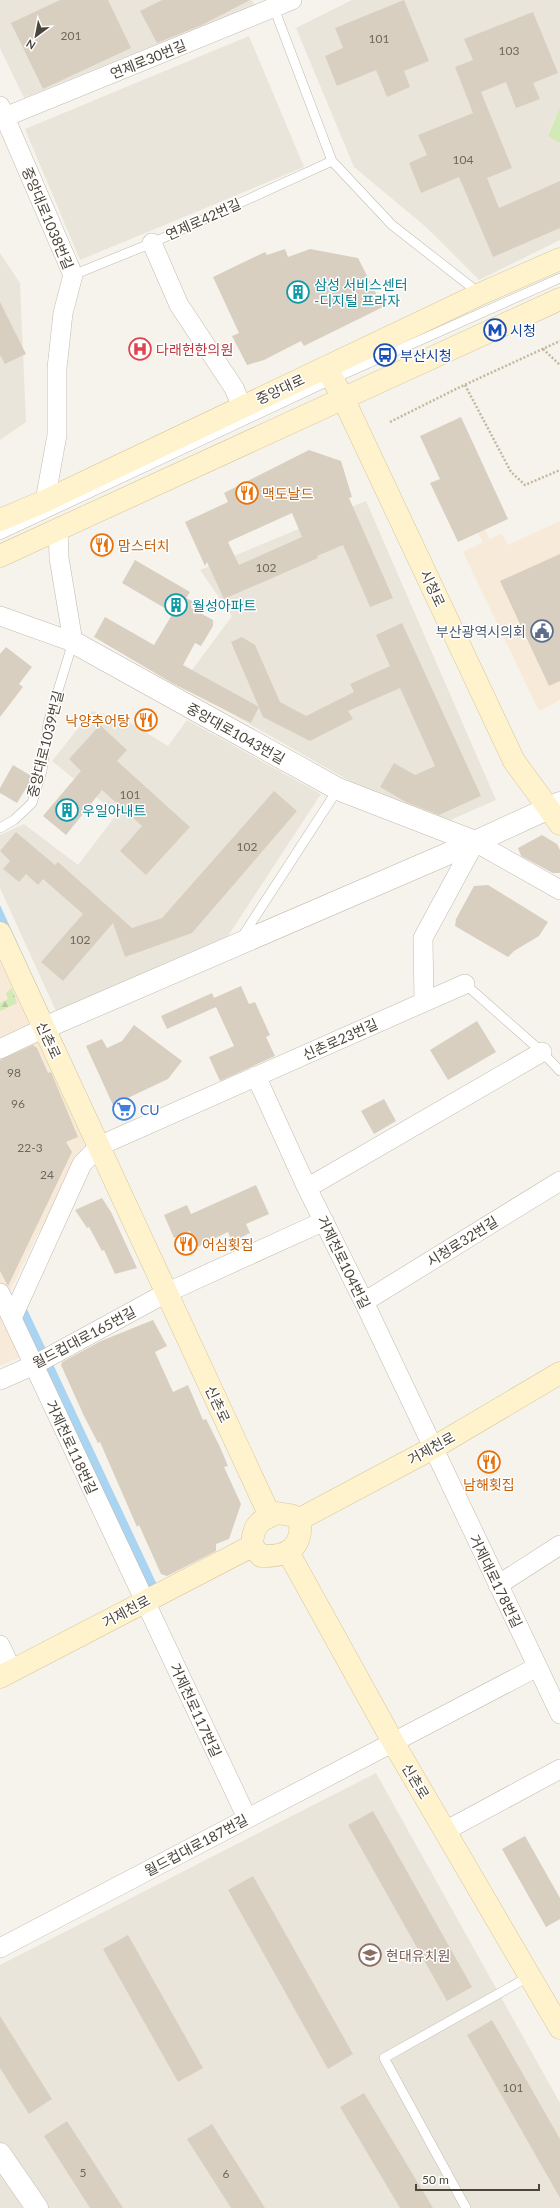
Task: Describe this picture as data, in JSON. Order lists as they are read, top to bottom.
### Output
{
  "streets": {
    "main road": [
      "중앙대로",
      "시청로",
      "신촌로",
      "거제천로"
    ],
    "street": [
      "연제로30번길",
      "중앙대로1038번길",
      "중앙대로1043번길",
      "중앙대로1039번길",
      "신촌로23번길",
      "시청로32번길",
      "거제천로104번길",
      "월드컵대로165번길",
      "거제천로118번길",
      "거제대로178번길",
      "거제천로117번길",
      "월드컵대로187번길"
    ],
    "lane": ["연제로42번길"]
  },
  "crossings": [
    ["연제로30번길", "중앙대로1038번길"],
    ["중앙대로1038번길", "연제로42번길"],
    ["중앙대로1038번길", "중앙대로"],
    ["중앙대로", "시청로"],
    ["중앙대로", "중앙대로1039번길"],
    ["중앙대로1043번길", "중앙대로1039번길"],
    ["신촌로23번길", "신촌로"],
    ["신촌로23번길", "거제천로104번길"],
    ["신촌로", "월드컵대로165번길"],
    ["신촌로", "거제천로"],
    ["신촌로", "월드컵대로187번길"],
    ["시청로32번길", "거제천로104번길"],
    ["거제천로104번길", "거제천로"],
    ["거제천로104번길", "거제대로178번길"],
    ["월드컵대로165번길", "거제천로118번길"],
    ["거제천로118번길", "거제천로"],
    ["거제천로118번길", "거제천로117번길"],
    ["거제천로", "거제대로178번길"],
    ["거제천로", "거제천로117번길"],
    ["거제대로178번길", "월드컵대로187번길"],
    ["거제천로117번길", "월드컵대로187번길"]
  ],
  "places": {
    "building": ["삼성 서비스센터 -디지털 프라자", "월성아파트", "우일아내트"],
    "metro station": ["시청"],
    "hospital": ["다래헌한의원"],
    "bus stop": ["부산시청"],
    "restaurant": [
      "맥도날드",
      "맘스터치",
      "낙양추어탕",
      "어심횟집",
      "남해횟집"
    ],
    "public building": ["부산광역시의회"],
    "supermarket": ["CU"],
    "school or university": ["현대유치원"]
  },
  "house_numbers": [
    "201",
    "101",
    "103",
    "104",
    "102",
    "101",
    "102",
    "102",
    "98",
    "96",
    "22-3",
    "24",
    "101",
    "5",
    "6"
  ],
  "scale_bar": "50 m",
  "north": "bottom left"
}
